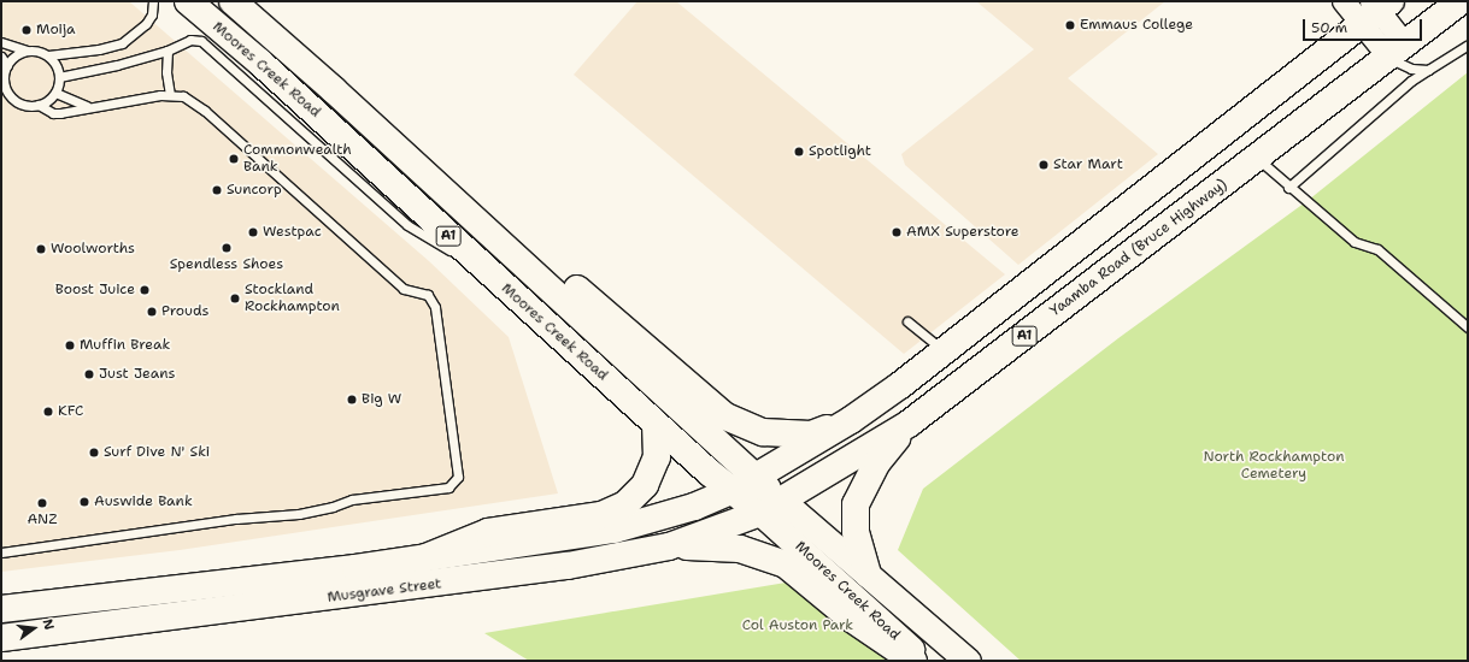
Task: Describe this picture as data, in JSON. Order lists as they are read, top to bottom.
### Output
{
  "streets": {
    "main road": [
      "Moores Creek Road",
      "A1",
      "Yaamba Road (Bruce Highway)",
      "Musgrave Street"
    ]
  },
  "crossings": [
    ["Moores Creek Road", "A1"],
    ["Moores Creek Road", "Yaamba Road (Bruce Highway)"],
    ["Moores Creek Road", "Musgrave Street"],
    ["A1", "Musgrave Street"],
    ["Yaamba Road (Bruce Highway)", "Musgrave Street"]
  ],
  "parks": ["North Rockhampton Cemetery", "Col Auston Park"],
  "places": [
    "Emmaus College",
    "Moija",
    "Spotlight",
    "Commonwealth Bank",
    "Star Mart",
    "Suncorp",
    "Westpac",
    "AMX Superstore",
    "Spendless Shoes",
    "Woolworths",
    "Boost Juice",
    "Stockland Rockhampton",
    "Prouds",
    "Muffin Break",
    "Just Jeans",
    "Big W",
    "KFC",
    "Surf Dive N' Ski",
    "Auswide Bank",
    "ANZ"
  ],
  "scale_bar": "50 m",
  "north": "right"
}
